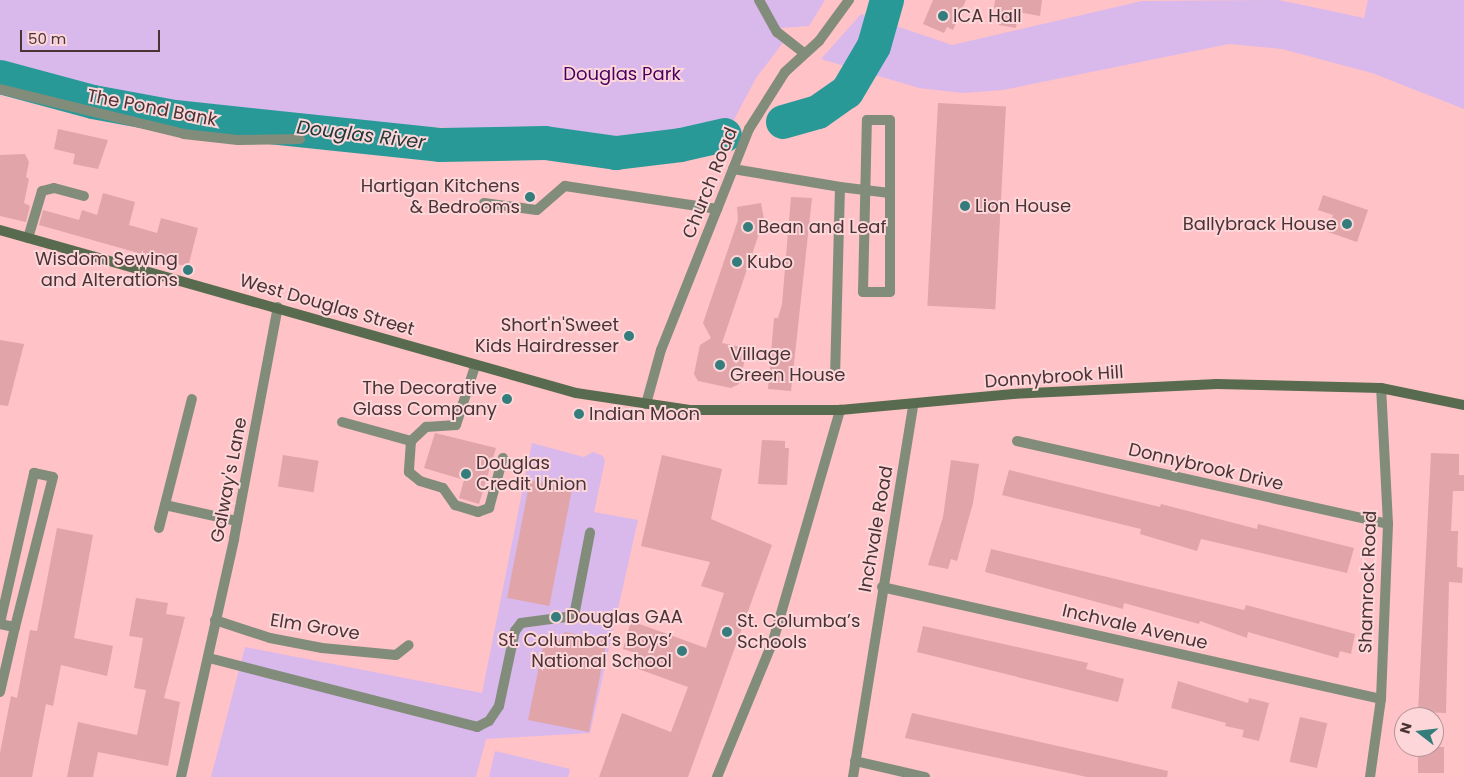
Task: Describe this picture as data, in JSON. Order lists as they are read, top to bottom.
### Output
{
  "streets": {
    "main road": ["West Douglas Street", "Donnybrook Hill"],
    "street": [
      "The Pond Bank",
      "Church Road",
      "Donnybrook Drive",
      "Galway's Lane",
      "Inchvale Road",
      "Shamrock Road",
      "Elm Grove",
      "Inchvale Avenue"
    ]
  },
  "crossings": [
    ["Church Road", "West Douglas Street"],
    ["Church Road", "Donnybrook Hill"],
    ["West Douglas Street", "Donnybrook Hill"],
    ["West Douglas Street", "Galway's Lane"],
    ["Donnybrook Hill", "Inchvale Road"],
    ["Donnybrook Hill", "Shamrock Road"],
    ["Donnybrook Drive", "Shamrock Road"],
    ["Galway's Lane", "Elm Grove"],
    ["Inchvale Road", "Inchvale Avenue"],
    ["Shamrock Road", "Inchvale Avenue"]
  ],
  "water": ["Douglas River"],
  "parks": ["Douglas Park"],
  "places": [
    "ICA Hall",
    "Hartigan Kitchens & Bedrooms",
    "Lion House",
    "Ballybrack House",
    "Bean and Leaf",
    "Kubo",
    "Wisdom Sewing and Alterations",
    "Short'n'Sweet Kids Hairdresser",
    "Village Green House",
    "The Decorative Glass Company",
    "Indian Moon",
    "Douglas Credit Union",
    "Douglas GAA",
    "St. Columba’s Schools",
    "St. Columba’s Boys’ National School"
  ],
  "scale_bar": "50 m",
  "north": "left"
}
